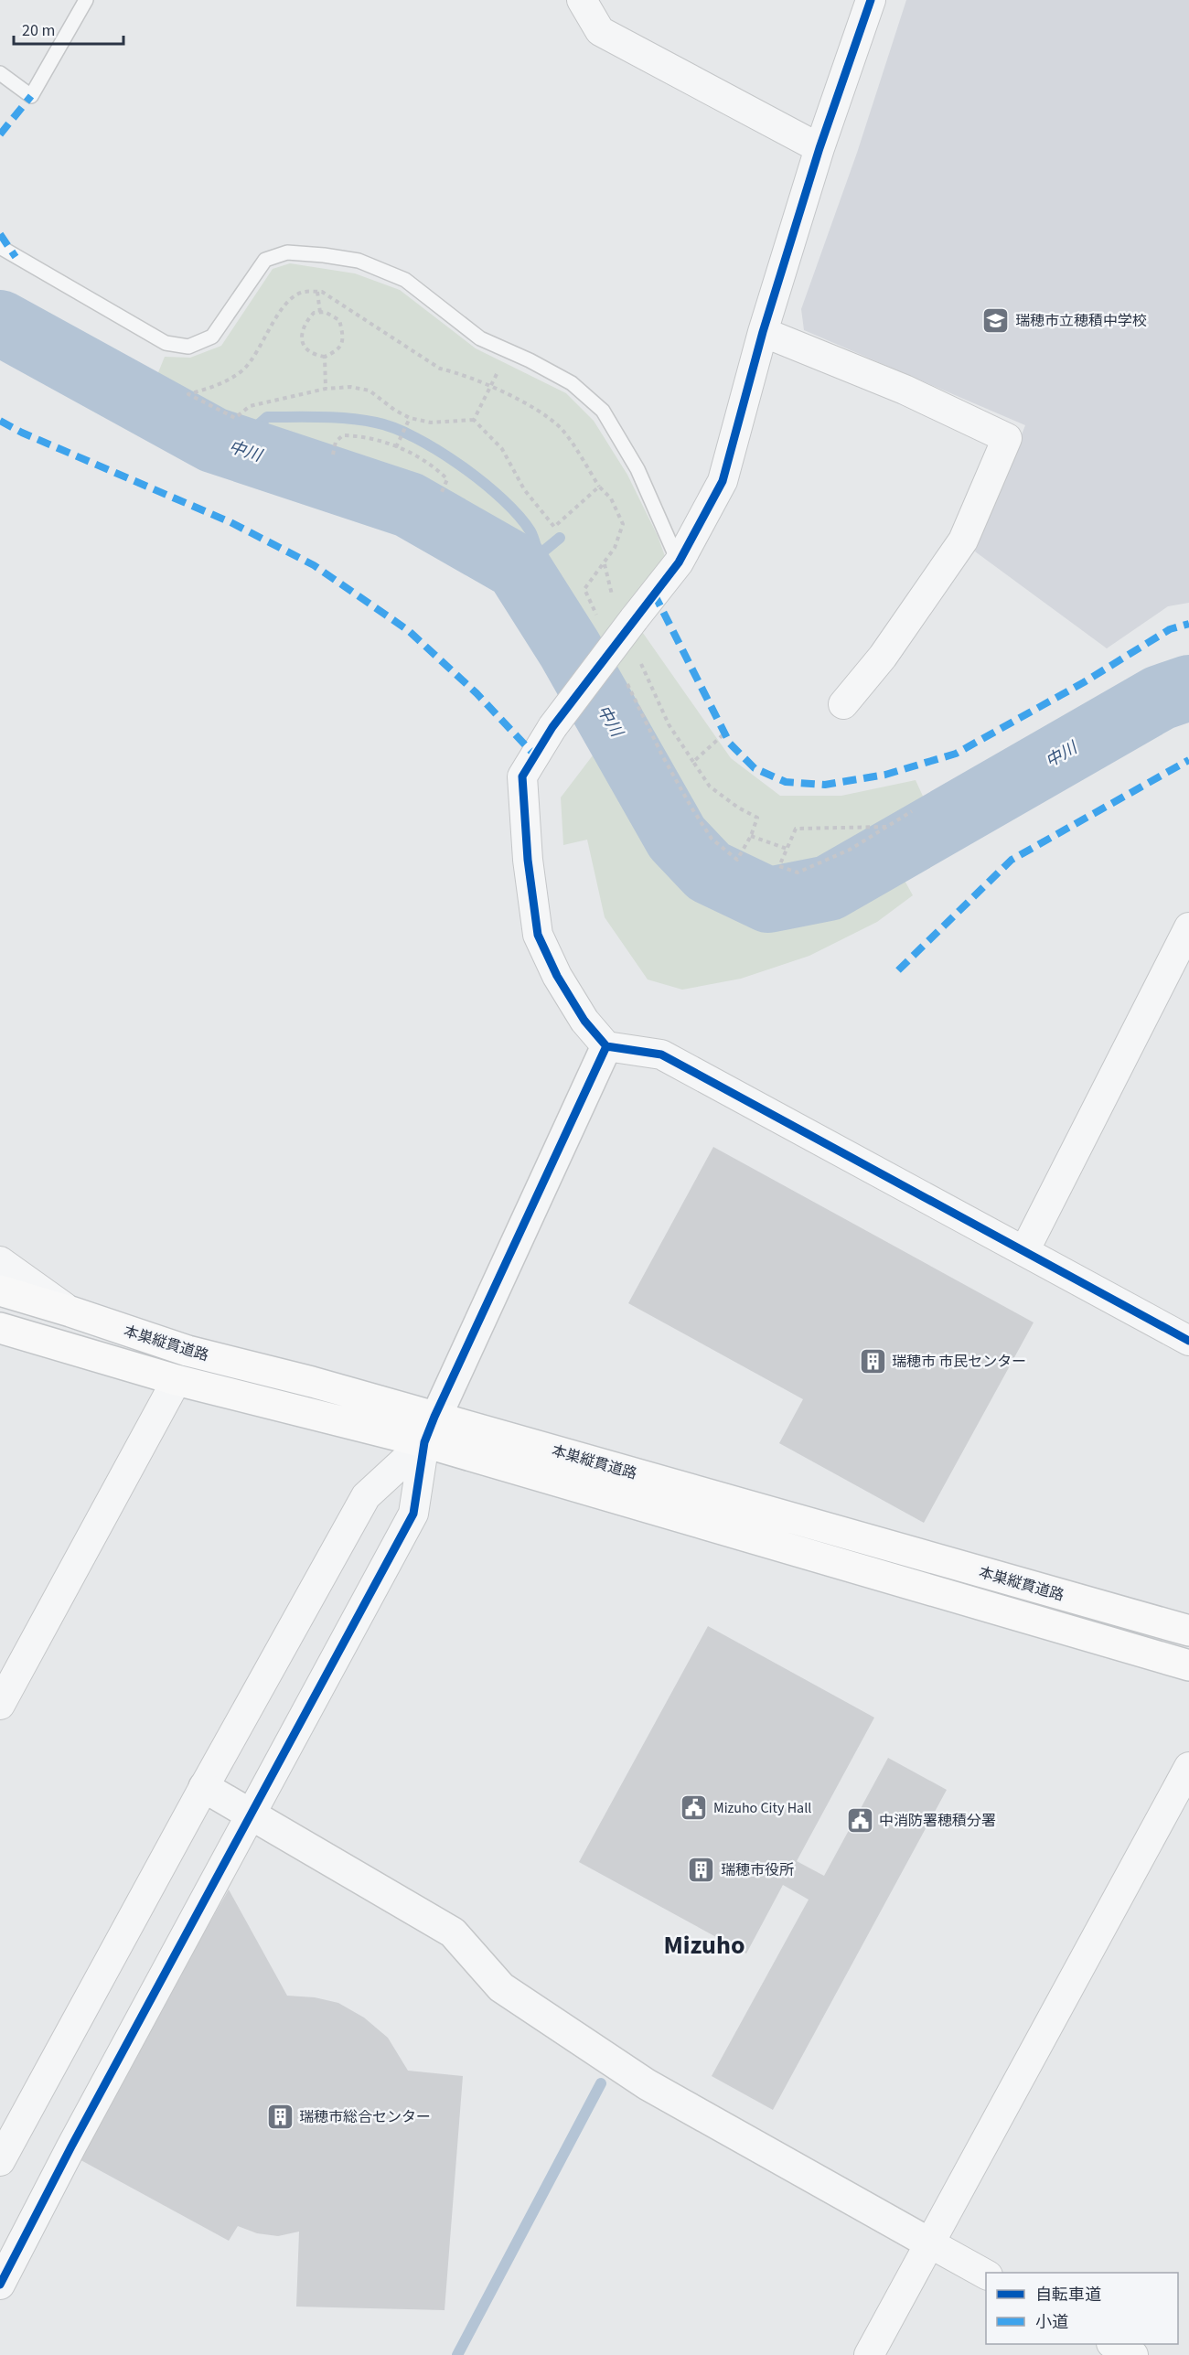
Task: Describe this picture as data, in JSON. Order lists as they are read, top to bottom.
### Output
{
  "streets": {
    "main road": ["本巣縦貫道路"]
  },
  "districts": ["Mizuho"],
  "water": ["中川"],
  "places": {
    "school or university": ["瑞穂市立穂積中学校"],
    "building": ["瑞穂市 市民センター", "瑞穂市役所", "瑞穂市総合センター"],
    "public building": ["Mizuho City Hall", "中消防署穂積分署"]
  },
  "legend": ["自転車道", "小道"],
  "scale_bar": "20 m"
}
